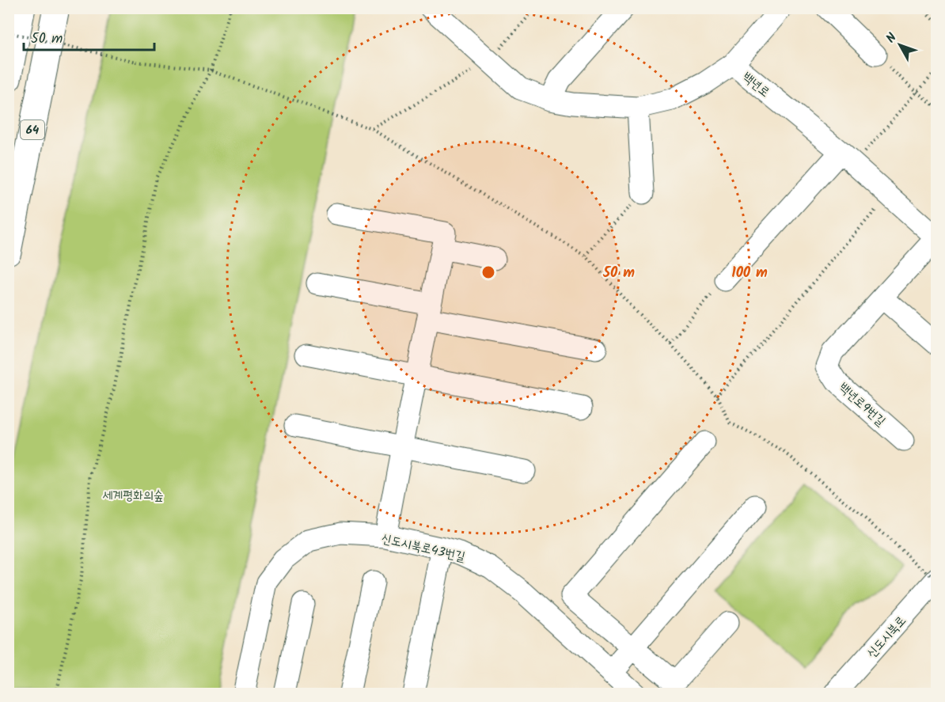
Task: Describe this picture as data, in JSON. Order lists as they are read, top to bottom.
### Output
{
  "streets": {
    "highway": ["64"],
    "street": [
      "백년로",
      "백년로9번길",
      "신도시북로43번길",
      "신도시북로"
    ]
  },
  "crossings": [
    ["백년로", "백년로9번길"]
  ],
  "parks": ["세계평화의숲"],
  "scale_bar": "50 m",
  "north": "top left",
  "rings": ["50 m", "100 m"]
}
